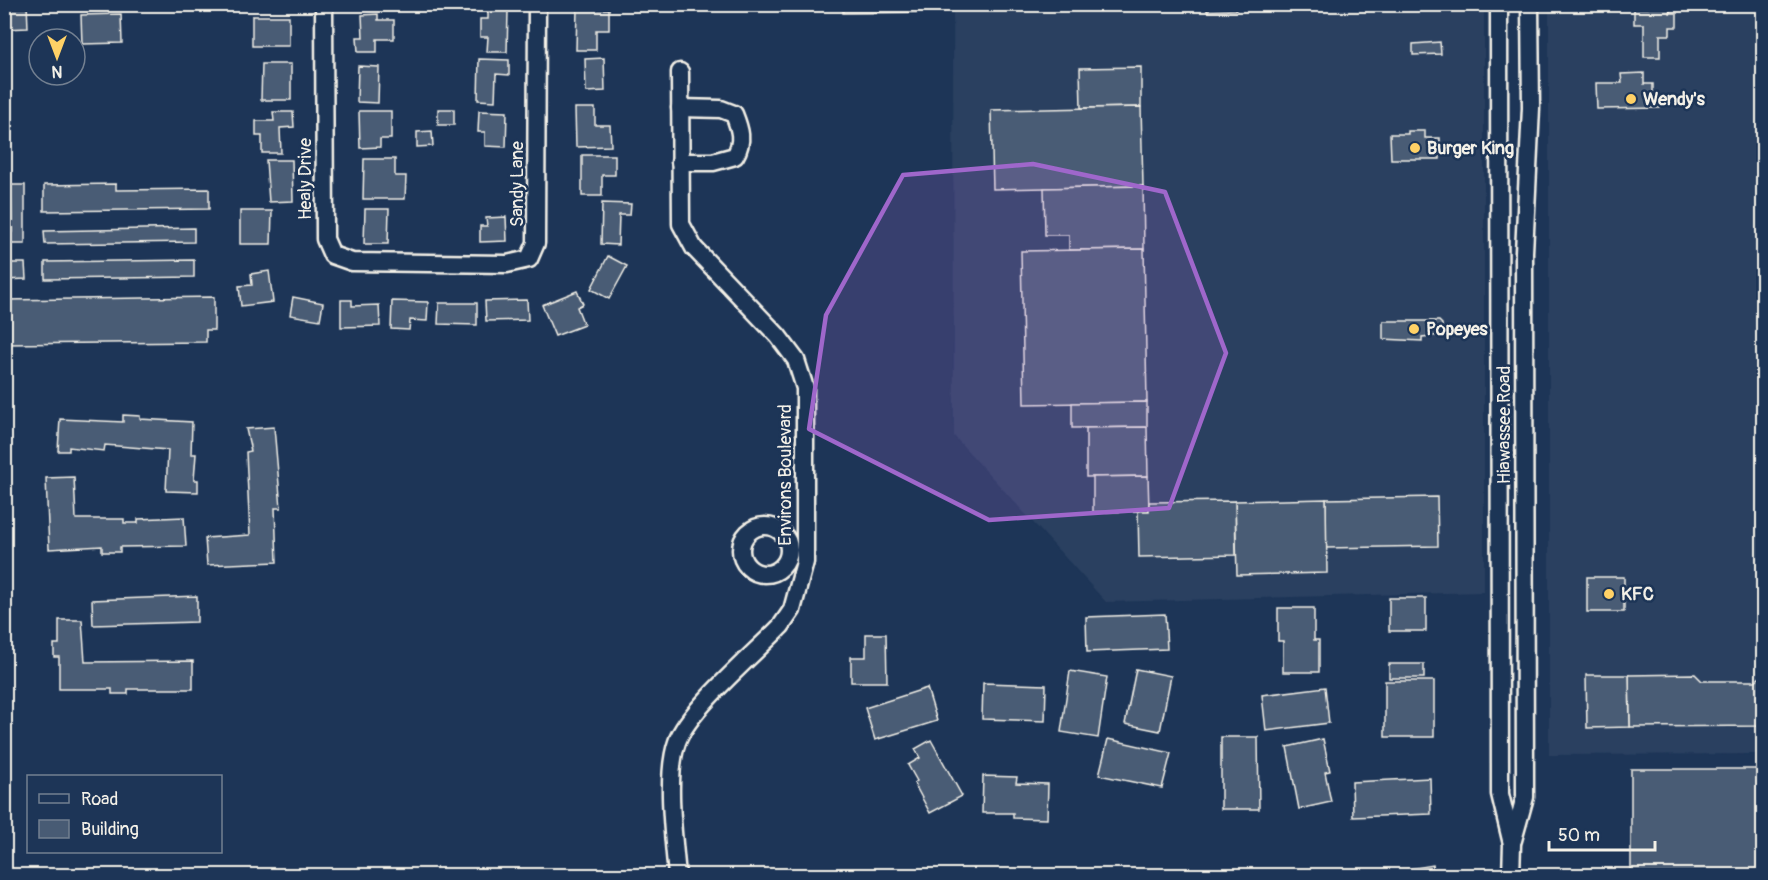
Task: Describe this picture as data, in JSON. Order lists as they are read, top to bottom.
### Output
{
  "streets": {
    "street": [
      "Healy Drive",
      "Sandy Lane",
      "Hiawassee Road",
      "Environs Boulevard"
    ]
  },
  "crossings": [
    ["Healy Drive", "Sandy Lane"]
  ],
  "places": [
    "Wendy's",
    "Burger King",
    "Popeyes",
    "KFC"
  ],
  "legend": ["Road", "Building"],
  "scale_bar": "50 m",
  "north": "bottom"
}
